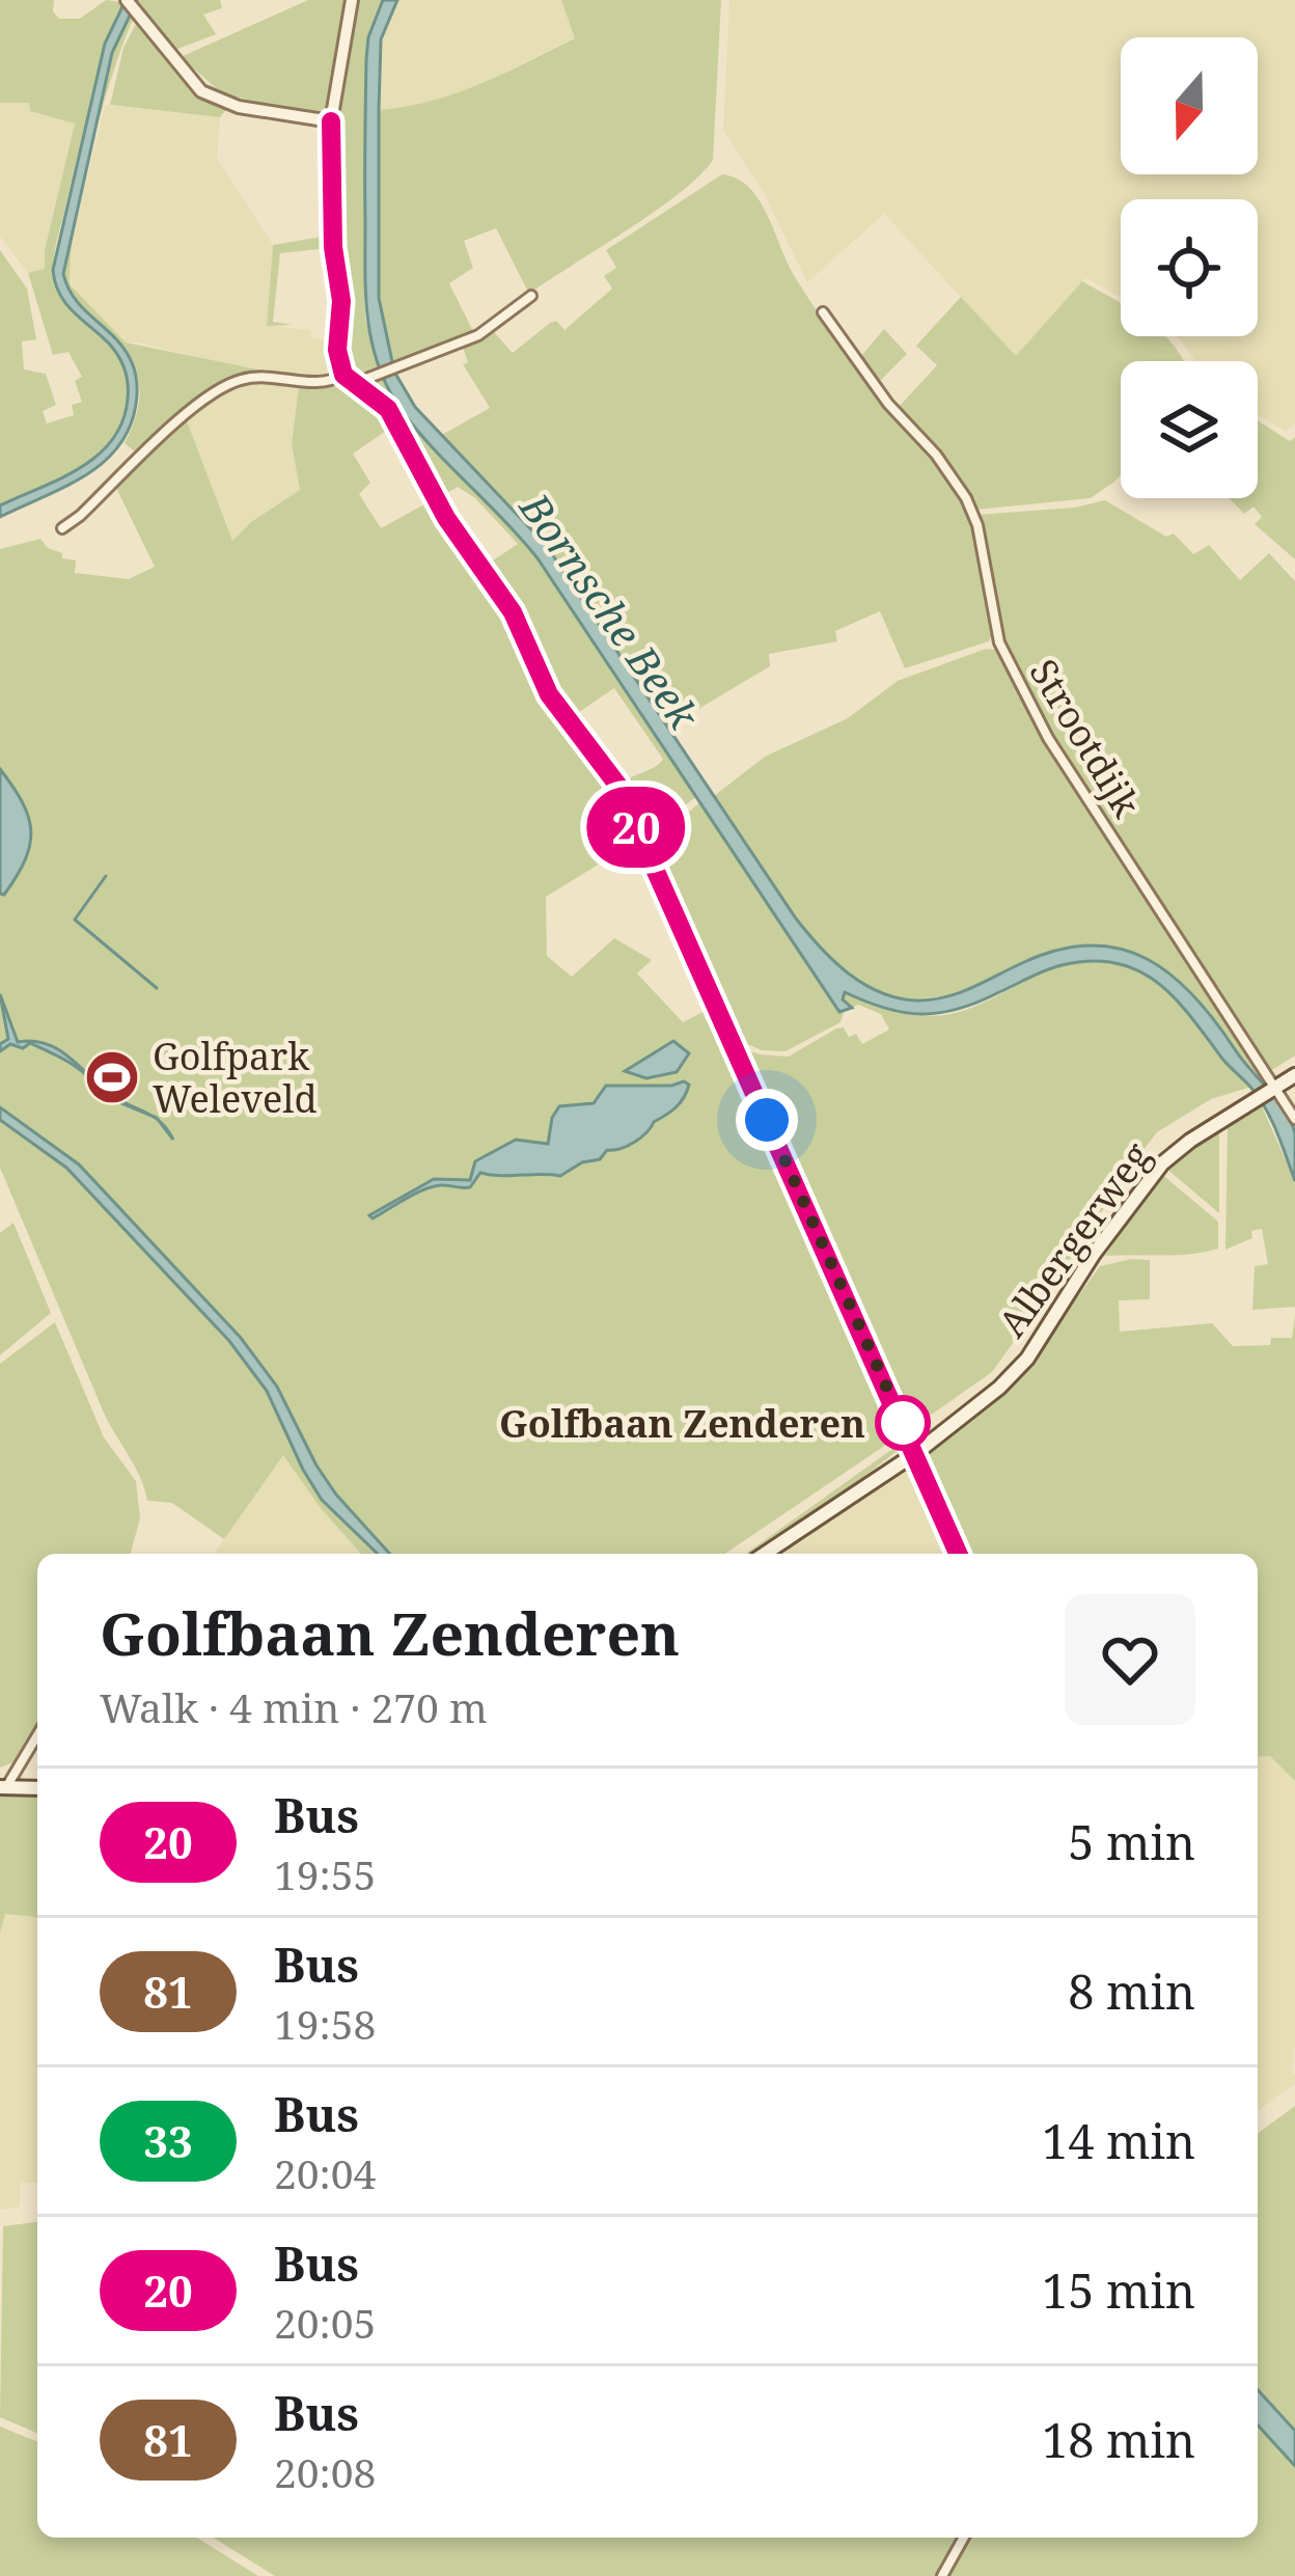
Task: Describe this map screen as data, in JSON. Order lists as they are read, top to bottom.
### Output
{
  "streets": {
    "main road": ["Albergerweg"],
    "street": ["Strootdijk"]
  },
  "crossings": [
    ["Strootdijk", "Albergerweg"]
  ],
  "water": ["Bornsche Beek"],
  "places": {
    "sports": ["Golfpark Weleveld"],
    "other": ["Golfbaan Zenderen"]
  },
  "lines": ["bus line 20"],
  "north": "bottom",
  "page": {
    "on_map": "20",
    "heading": ["Golfbaan Zenderen", "Walk · 4 min · 270 m"],
    "list": [
      {
        "mark": "20",
        "name": "Bus",
        "note": "19:55",
        "value": "5 min"
      },
      {
        "mark": "81",
        "name": "Bus",
        "note": "19:58",
        "value": "8 min"
      },
      {
        "mark": "33",
        "name": "Bus",
        "note": "20:04",
        "value": "14 min"
      },
      {
        "mark": "20",
        "name": "Bus",
        "note": "20:05",
        "value": "15 min"
      },
      {
        "mark": "81",
        "name": "Bus",
        "note": "20:08",
        "value": "18 min"
      }
    ]
  }
}
